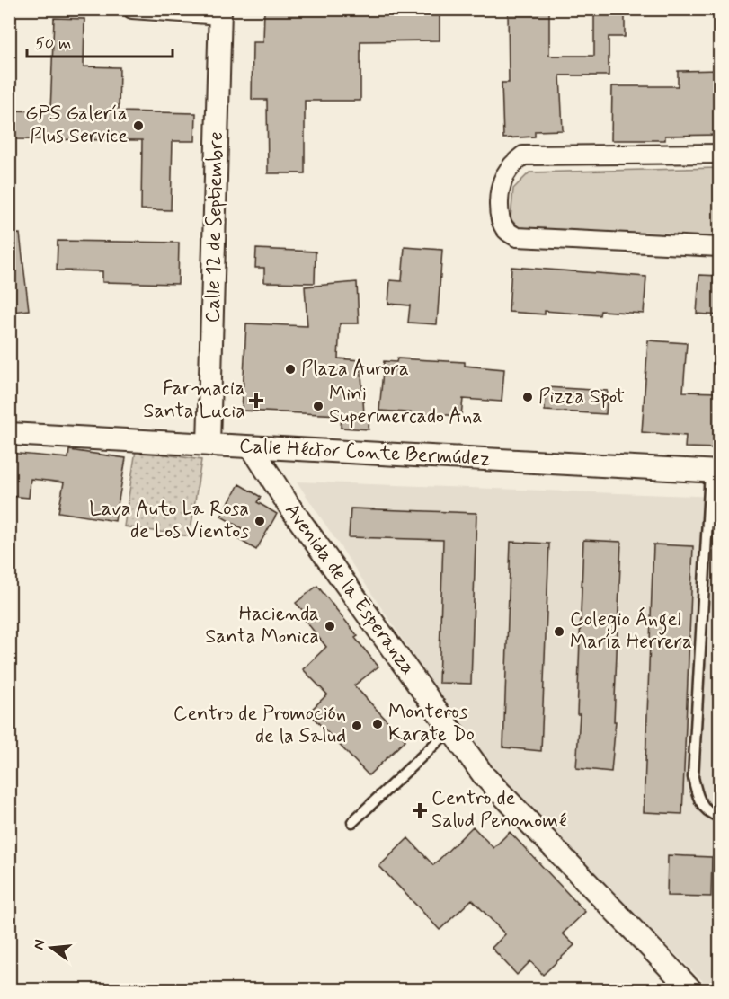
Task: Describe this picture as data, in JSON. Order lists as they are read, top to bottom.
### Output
{
  "streets": {
    "street": ["Calle 12 de Septiembre", "Calle Héctor Conte Bermúdez", "Avenida de la Esperanza"]
  },
  "crossings": [
    ["Calle 12 de Septiembre", "Calle Héctor Conte Bermúdez"],
    ["Calle Héctor Conte Bermúdez", "Avenida de la Esperanza"]
  ],
  "places": {
    "other": [
      "GPS Galería Plus Service",
      "Plaza Aurora",
      "Pizza Spot",
      "Mini Supermercado Ana",
      "Lava Auto La Rosa de Los Vientos",
      "Hacienda Santa Monica",
      "Colegio Ángel María Herrera",
      "Monteros Karate Do",
      "Centro de Promoción de la Salud"
    ],
    "health": ["Farmacia Santa Lucia", "Centro de Salud Penonomé"]
  },
  "scale_bar": "50 m",
  "north": "left"
}
